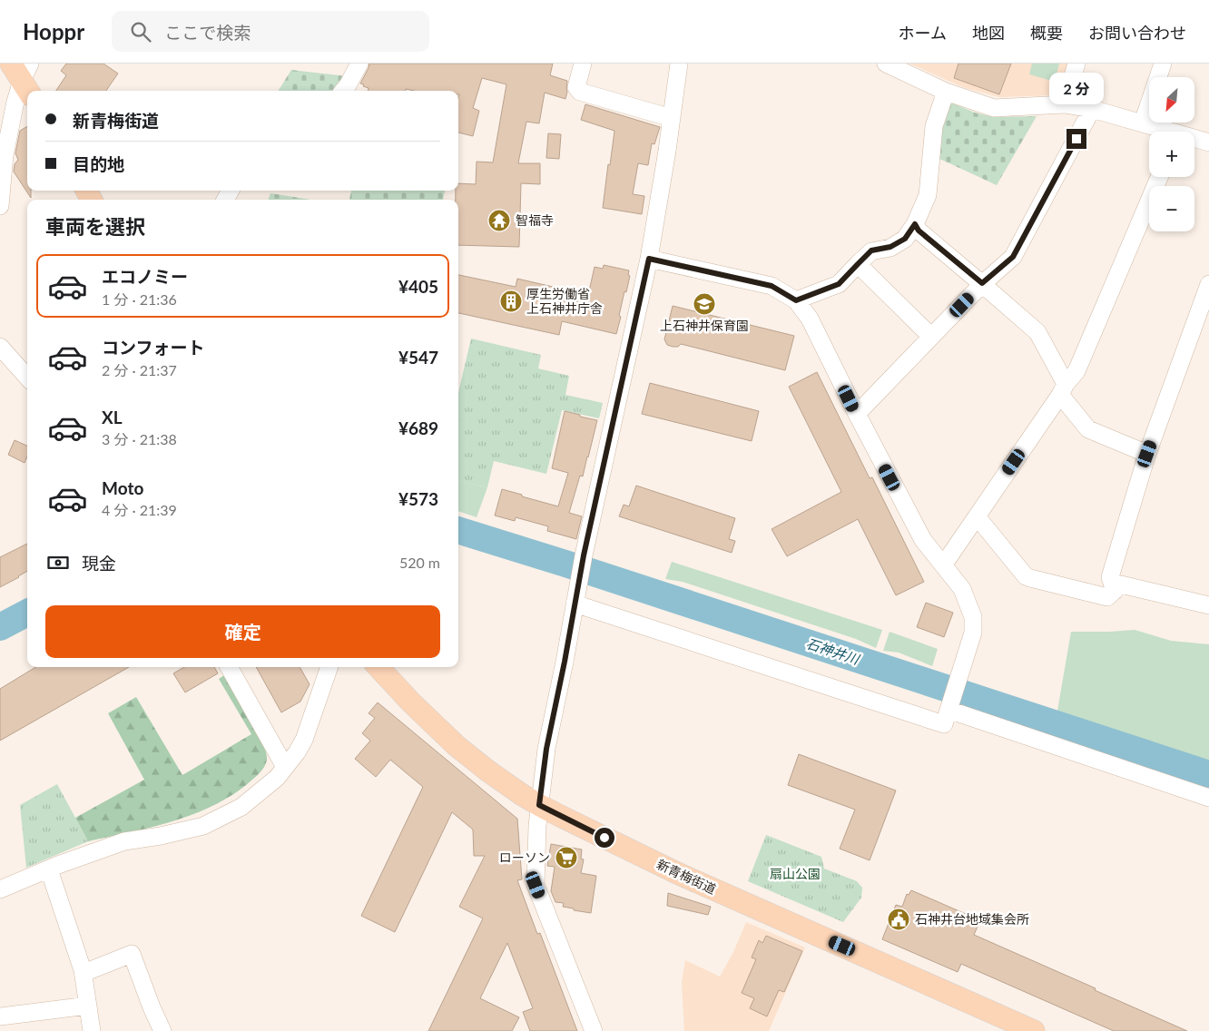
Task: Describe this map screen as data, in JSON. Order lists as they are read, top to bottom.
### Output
{
  "streets": {
    "main road": ["新青梅街道"]
  },
  "water": ["石神井川"],
  "parks": ["扇山公園"],
  "places": {
    "temple": ["智福寺"],
    "building": ["厚生労働省 上石神井庁舎"],
    "school or university": ["上石神井保育園"],
    "supermarket": ["ローソン"],
    "public building": ["石神井台地域集会所"]
  },
  "north": "bottom left",
  "page": {
    "header": "Hoppr",
    "search": "ここで検索",
    "nav": [
      "ホーム",
      "地図",
      "概要",
      "お問い合わせ"
    ],
    "bubble": "2 分",
    "map_buttons": ["+", "−"],
    "banner": ["新青梅街道", "目的地"],
    "heading": "車両を選択",
    "list": [
      {
        "name": "エコノミー",
        "note": "1 分 · 21:36",
        "value": "¥405"
      },
      {
        "name": "コンフォート",
        "note": "2 分 · 21:37",
        "value": "¥547"
      },
      {
        "name": "XL",
        "note": "3 分 · 21:38",
        "value": "¥689"
      },
      {
        "name": "Moto",
        "note": "4 分 · 21:39",
        "value": "¥573"
      }
    ],
    "pay": ["現金", "520 m"],
    "buttons": "確定"
  }
}
